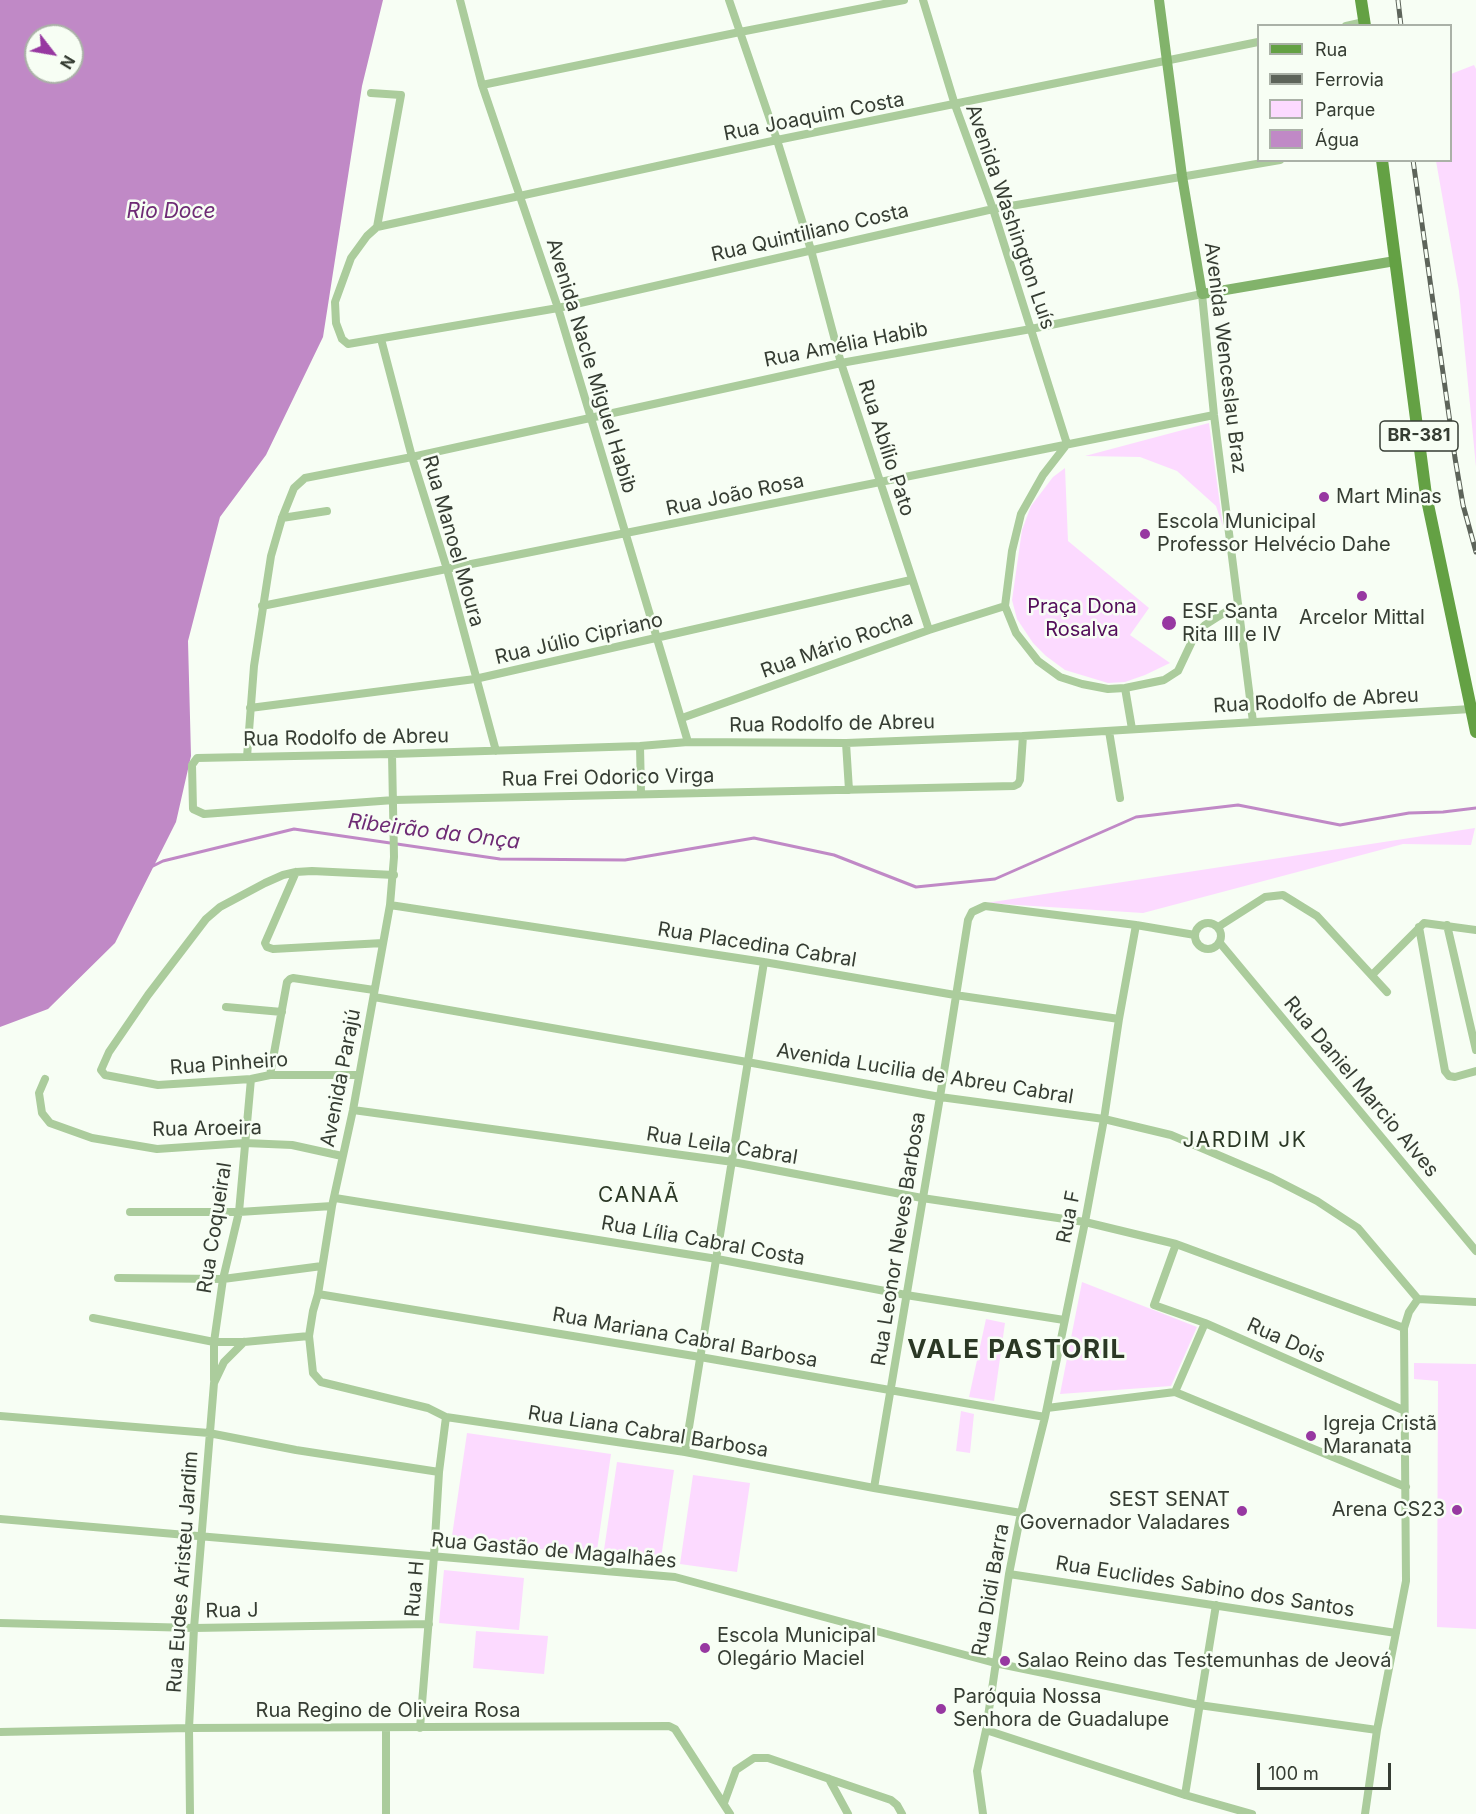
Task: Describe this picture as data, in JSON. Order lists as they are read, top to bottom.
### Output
{
  "streets": {
    "main road": ["BR-381"],
    "street": [
      "Rua Joaquim Costa",
      "Avenida Washington Luís",
      "Rua Quintiliano Costa",
      "Rua Amélia Habib",
      "Avenida Wenceslau Braz",
      "Avenida Nacle Miguel Habib",
      "Rua Abílio Pato",
      "Rua João Rosa",
      "Rua Manoel Moura",
      "Rua Júlio Cipriano",
      "Rua Mário Rocha",
      "Rua Rodolfo de Abreu",
      "Rua Frei Odorico Virga",
      "Rua Placedina Cabral",
      "Rua Pinheiro",
      "Avenida Lucilia de Abreu Cabral",
      "Avenida Parajú",
      "Rua Daniel Marcio Alves",
      "Rua Aroeira",
      "Rua Leila Cabral",
      "Rua F",
      "Rua Coqueiral",
      "Rua Leonor Neves Barbosa",
      "Rua Lília Cabral Costa",
      "Rua Mariana Cabral Barbosa",
      "Rua Dois",
      "Rua Liana Cabral Barbosa",
      "Rua Gastão de Magalhães",
      "Rua Eudes Aristeu Jardim",
      "Rua Euclides Sabino dos Santos",
      "Rua H",
      "Rua Didi Barra",
      "Rua J",
      "Rua Regino de Oliveira Rosa"
    ]
  },
  "crossings": [
    ["Rua Joaquim Costa", "Avenida Washington Luís"],
    ["Rua Joaquim Costa", "Rua Quintiliano Costa"],
    ["Rua Joaquim Costa", "Avenida Wenceslau Braz"],
    ["Rua Joaquim Costa", "Avenida Nacle Miguel Habib"],
    ["Rua Joaquim Costa", "Rua Abílio Pato"],
    ["Avenida Washington Luís", "Rua Quintiliano Costa"],
    ["Avenida Washington Luís", "Rua Amélia Habib"],
    ["Avenida Washington Luís", "Rua João Rosa"],
    ["Rua Quintiliano Costa", "Avenida Wenceslau Braz"],
    ["Rua Quintiliano Costa", "Avenida Nacle Miguel Habib"],
    ["Rua Quintiliano Costa", "Rua Abílio Pato"],
    ["Rua Quintiliano Costa", "Rua Manoel Moura"],
    ["Rua Amélia Habib", "Avenida Wenceslau Braz"],
    ["Rua Amélia Habib", "Avenida Nacle Miguel Habib"],
    ["Rua Amélia Habib", "BR-381"],
    ["Rua Amélia Habib", "Rua Abílio Pato"],
    ["Rua Amélia Habib", "Rua Manoel Moura"],
    ["Avenida Wenceslau Braz", "Rua João Rosa"],
    ["Avenida Wenceslau Braz", "Rua Rodolfo de Abreu"],
    ["Avenida Nacle Miguel Habib", "Rua João Rosa"],
    ["Avenida Nacle Miguel Habib", "Rua Júlio Cipriano"],
    ["Avenida Nacle Miguel Habib", "Rua Mário Rocha"],
    ["Avenida Nacle Miguel Habib", "Rua Rodolfo de Abreu"],
    ["BR-381", "Rua Rodolfo de Abreu"],
    ["Rua Abílio Pato", "Rua João Rosa"],
    ["Rua Abílio Pato", "Rua Júlio Cipriano"],
    ["Rua Abílio Pato", "Rua Mário Rocha"],
    ["Rua João Rosa", "Rua Manoel Moura"],
    ["Rua Manoel Moura", "Rua Júlio Cipriano"],
    ["Rua Manoel Moura", "Rua Rodolfo de Abreu"],
    ["Rua Rodolfo de Abreu", "Rua Frei Odorico Virga"],
    ["Rua Rodolfo de Abreu", "Avenida Parajú"],
    ["Rua Frei Odorico Virga", "Avenida Parajú"],
    ["Rua Placedina Cabral", "Avenida Parajú"],
    ["Rua Placedina Cabral", "Rua F"],
    ["Rua Placedina Cabral", "Rua Leonor Neves Barbosa"],
    ["Rua Pinheiro", "Avenida Parajú"],
    ["Rua Pinheiro", "Rua Coqueiral"],
    ["Avenida Lucilia de Abreu Cabral", "Avenida Parajú"],
    ["Avenida Lucilia de Abreu Cabral", "Rua F"],
    ["Avenida Lucilia de Abreu Cabral", "Rua Leonor Neves Barbosa"],
    ["Avenida Parajú", "Rua Aroeira"],
    ["Avenida Parajú", "Rua Leila Cabral"],
    ["Avenida Parajú", "Rua Lília Cabral Costa"],
    ["Avenida Parajú", "Rua Mariana Cabral Barbosa"],
    ["Avenida Parajú", "Rua Liana Cabral Barbosa"],
    ["Rua Aroeira", "Rua Coqueiral"],
    ["Rua Leila Cabral", "Rua F"],
    ["Rua Leila Cabral", "Rua Leonor Neves Barbosa"],
    ["Rua Leila Cabral", "Rua Dois"],
    ["Rua F", "Rua Leonor Neves Barbosa"],
    ["Rua F", "Rua Lília Cabral Costa"],
    ["Rua F", "Rua Mariana Cabral Barbosa"],
    ["Rua F", "Rua Liana Cabral Barbosa"],
    ["Rua F", "Rua Didi Barra"],
    ["Rua Coqueiral", "Rua Eudes Aristeu Jardim"],
    ["Rua Leonor Neves Barbosa", "Rua Lília Cabral Costa"],
    ["Rua Leonor Neves Barbosa", "Rua Mariana Cabral Barbosa"],
    ["Rua Leonor Neves Barbosa", "Rua Liana Cabral Barbosa"],
    ["Rua Liana Cabral Barbosa", "Rua H"],
    ["Rua Liana Cabral Barbosa", "Rua Didi Barra"],
    ["Rua Gastão de Magalhães", "Rua Eudes Aristeu Jardim"],
    ["Rua Gastão de Magalhães", "Rua H"],
    ["Rua Gastão de Magalhães", "Rua Didi Barra"],
    ["Rua Eudes Aristeu Jardim", "Rua J"],
    ["Rua Eudes Aristeu Jardim", "Rua Regino de Oliveira Rosa"],
    ["Rua Euclides Sabino dos Santos", "Rua Didi Barra"],
    ["Rua H", "Rua J"],
    ["Rua H", "Rua Regino de Oliveira Rosa"]
  ],
  "districts": ["JARDIM JK", "CANAÃ", "VALE PASTORIL"],
  "water": ["Rio Doce", "Ribeirão da Onça"],
  "parks": ["Praça Dona Rosalva"],
  "places": [
    "Mart Minas",
    "Escola Municipal Professor Helvécio Dahe",
    "Arcelor Mittal",
    "ESF Santa Rita III e IV",
    "Igreja Cristã Maranata",
    "Arena CS23",
    "SEST SENAT Governador Valadares",
    "Escola Municipal Olegário Maciel",
    "Salao Reino das Testemunhas de Jeová",
    "Paróquia Nossa Senhora de Guadalupe"
  ],
  "legend": [
    "Rua",
    "Ferrovia",
    "Parque",
    "Água"
  ],
  "scale_bar": "100 m",
  "north": "bottom right"
}
